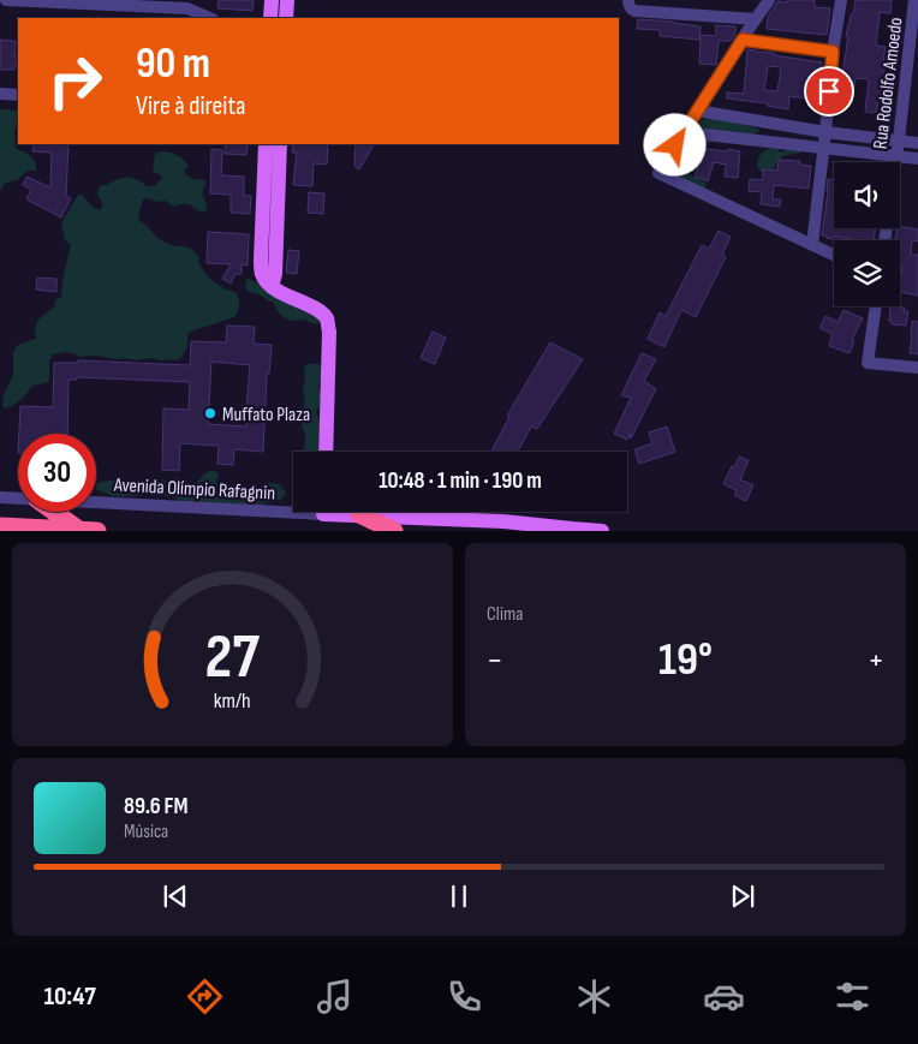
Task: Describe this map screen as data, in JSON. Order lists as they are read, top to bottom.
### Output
{
  "streets": {
    "main road": ["Avenida Olímpio Rafagnin"],
    "street": ["Rua Rodolfo Amoedo"]
  },
  "places": ["Muffato Plaza"],
  "page": {
    "turn": ["90 m", "Vire à direita"],
    "limit": "30",
    "trip": "10:48 · 1 min · 190 m",
    "tile": "Clima",
    "heat": ["−", "19°", "+"],
    "song": ["89.6 FM", "Música"],
    "tabs": "10:47",
    "gauge": ["27", "km/h"]
  }
}
